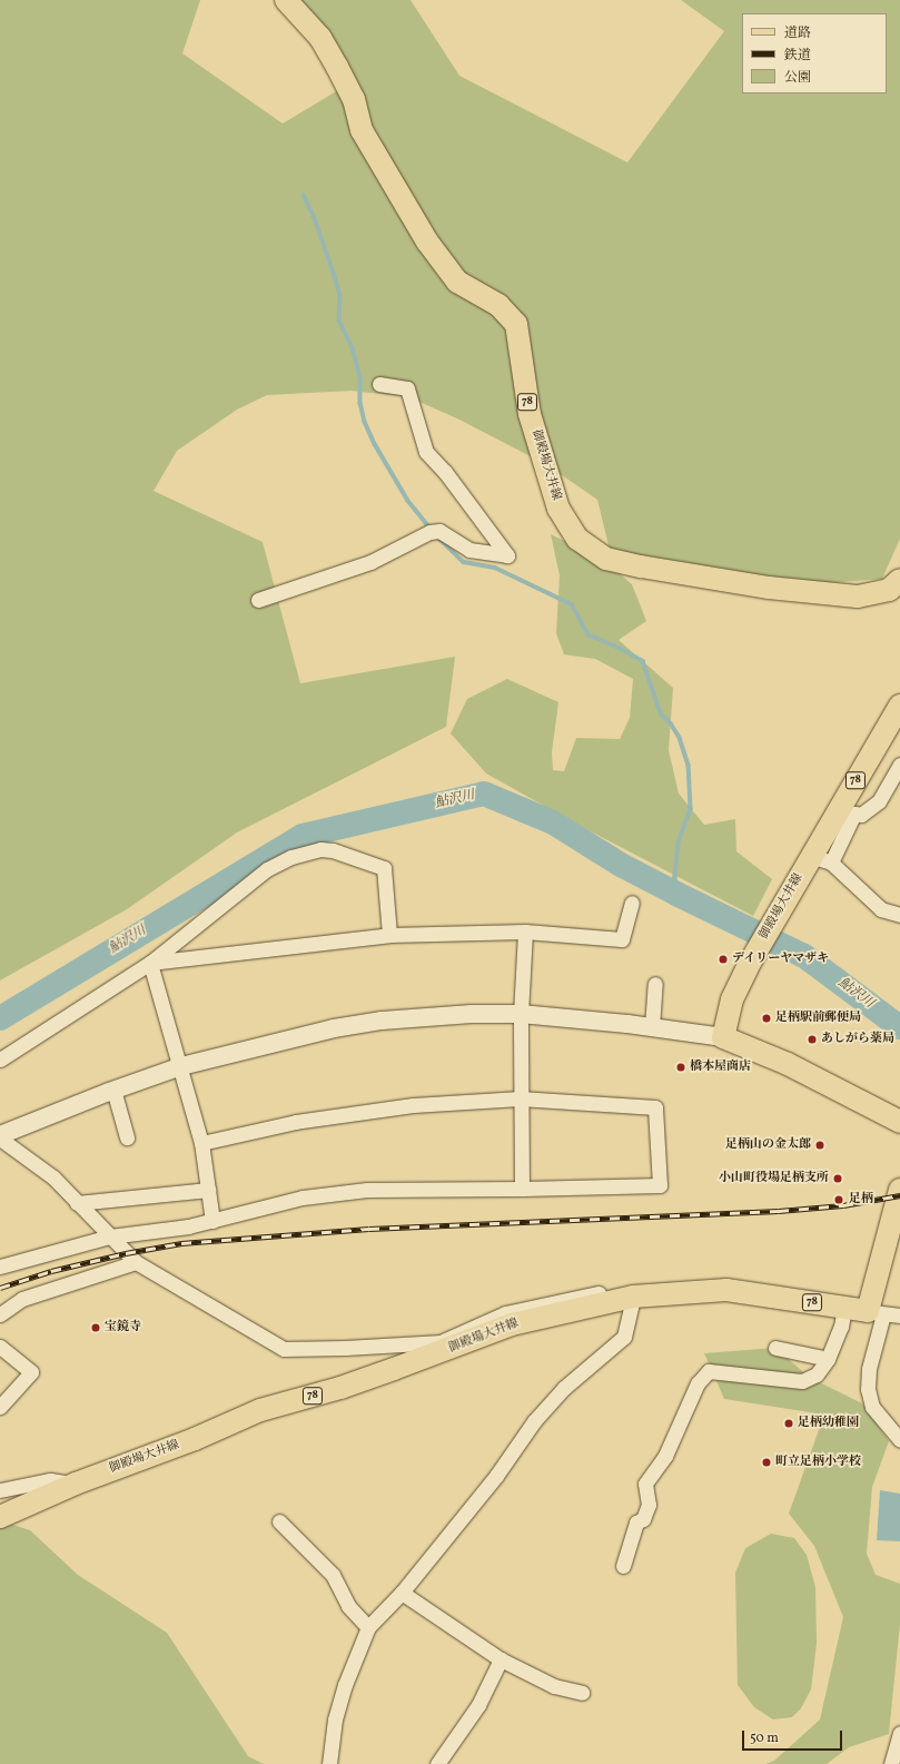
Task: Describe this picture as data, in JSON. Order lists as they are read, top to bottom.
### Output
{
  "streets": {
    "main road": ["78", "御殿場大井線"]
  },
  "water": ["鮎沢川"],
  "places": [
    "デイリーヤマザキ",
    "足柄駅前郵便局",
    "あしがら薬局",
    "橋本屋商店",
    "足柄山の金太郎",
    "小山町役場足柄支所",
    "足柄",
    "宝鏡寺",
    "足柄幼稚園",
    "町立足柄小学校"
  ],
  "legend": ["道路", "鉄道", "公園"],
  "scale_bar": "50 m"
}
